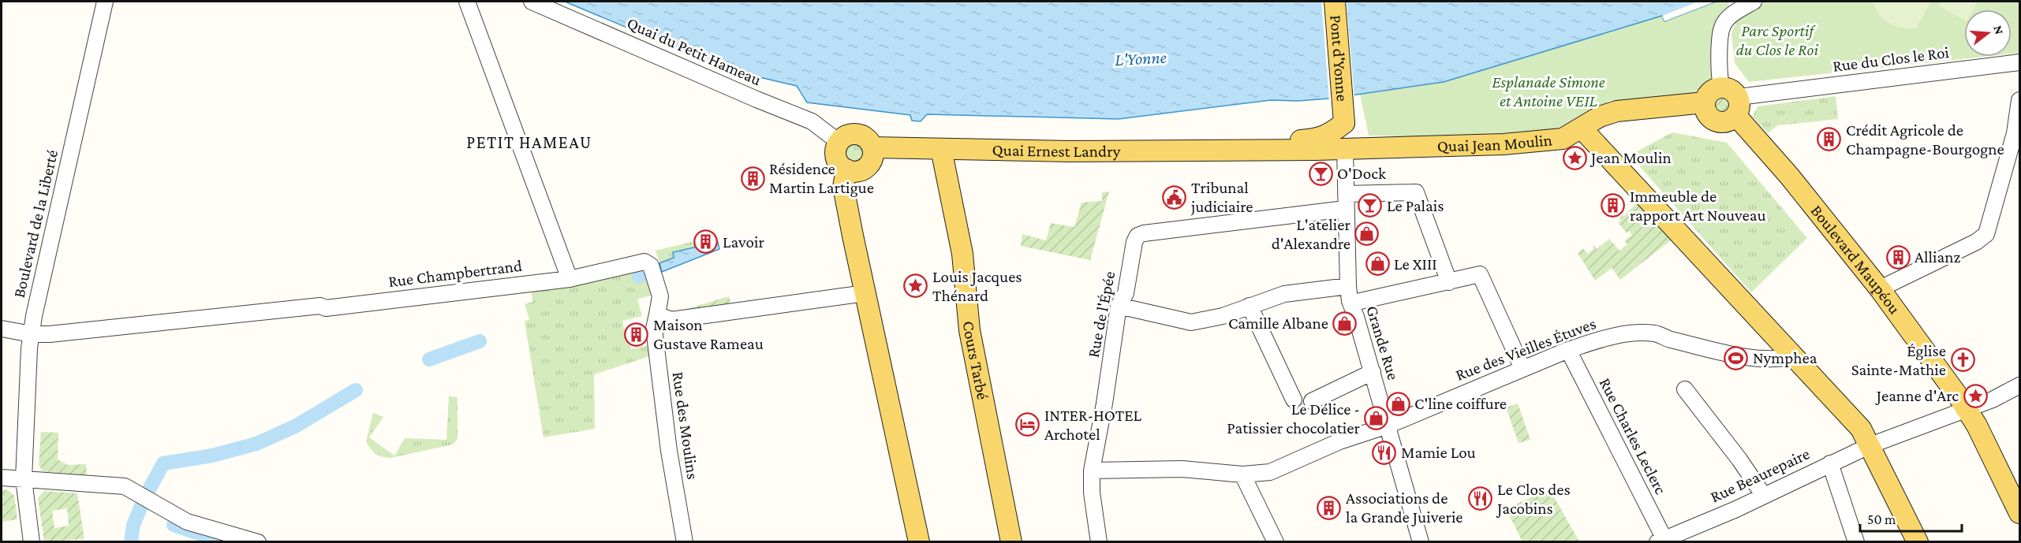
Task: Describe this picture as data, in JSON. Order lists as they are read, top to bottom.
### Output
{
  "streets": {
    "main road": [
      "Pont d'Yonne",
      "Quai Jean Moulin",
      "Quai Ernest Landry",
      "Boulevard Maupéou",
      "Cours Tarbé"
    ],
    "street": [
      "Quai du Petit Hameau",
      "Rue du Clos le Roi",
      "Boulevard de la Liberté",
      "Rue Champbertrand",
      "Rue de l'Épée",
      "Grande Rue",
      "Rue des Vieilles Étuves",
      "Rue des Moulins",
      "Rue Charles Leclerc",
      "Rue Beaurepaire"
    ]
  },
  "crossings": [
    ["Quai du Petit Hameau", "Quai Ernest Landry"],
    ["Pont d'Yonne", "Quai Jean Moulin"],
    ["Pont d'Yonne", "Quai Ernest Landry"],
    ["Rue du Clos le Roi", "Boulevard Maupéou"],
    ["Quai Jean Moulin", "Quai Ernest Landry"],
    ["Quai Jean Moulin", "Grande Rue"],
    ["Quai Ernest Landry", "Grande Rue"],
    ["Quai Ernest Landry", "Cours Tarbé"],
    ["Boulevard de la Liberté", "Rue Champbertrand"],
    ["Boulevard Maupéou", "Rue Beaurepaire"],
    ["Rue Champbertrand", "Rue des Moulins"],
    ["Rue de l'Épée", "Grande Rue"],
    ["Rue de l'Épée", "Rue des Vieilles Étuves"],
    ["Grande Rue", "Rue des Vieilles Étuves"],
    ["Rue des Vieilles Étuves", "Rue Charles Leclerc"],
    ["Rue Charles Leclerc", "Rue Beaurepaire"]
  ],
  "districts": ["PETIT HAMEAU"],
  "water": ["L'Yonne"],
  "parks": ["Parc Sportif du Clos le Roi", "Esplanade Simone et Antoine VEIL"],
  "places": {
    "building": [
      "Crédit Agricole de Champagne-Bourgogne",
      "Résidence Martin Lartigue",
      "Immeuble de rapport Art Nouveau",
      "Lavoir",
      "Allianz",
      "Maison Gustave Rameau",
      "Associations de la Grande Juiverie"
    ],
    "place": ["Jean Moulin", "Louis Jacques Thénard", "Jeanne d'Arc"],
    "bar": ["O'Dock", "Le Palais"],
    "public building": ["Tribunal judiciaire"],
    "shop": [
      "L'atelier d'Alexandre",
      "Le XIII",
      "Camille Albane",
      "C'line coiffure",
      "Le Délice - Patissier chocolatier"
    ],
    "sports": ["Nymphea"],
    "church": ["Église Sainte-Mathie"],
    "hotel": ["INTER-HOTEL Archotel"],
    "restaurant": ["Mamie Lou", "Le Clos des Jacobins"]
  },
  "scale_bar": "50 m",
  "north": "right"
}
